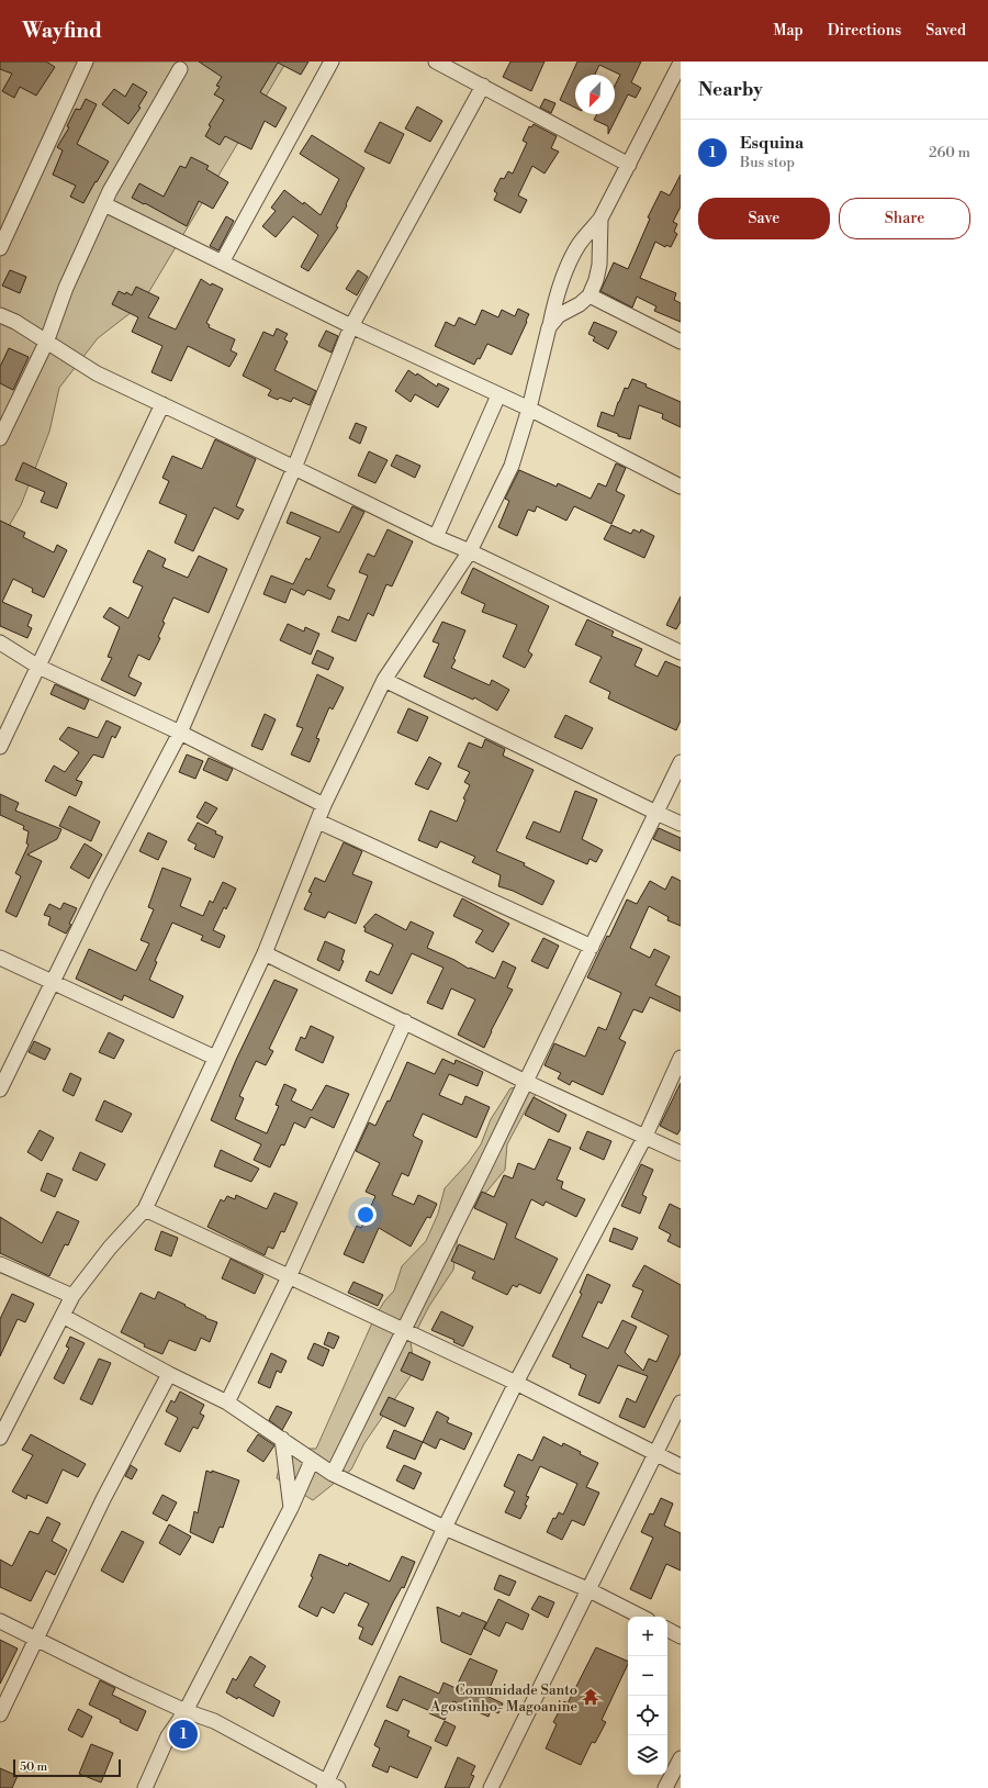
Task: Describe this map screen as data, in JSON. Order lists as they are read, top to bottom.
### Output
{
  "places": {
    "temple": ["Comunidade Santo Agostinho- Magoanine"]
  },
  "scale_bar": "50 m",
  "north": "bottom left",
  "page": {
    "header": "Wayfind",
    "nav": ["Map", "Directions", "Saved"],
    "heading": "Nearby",
    "list": [
      {
        "mark": "1",
        "name": "Esquina",
        "note": "Bus stop",
        "value": "260 m"
      }
    ],
    "buttons": ["Save", "Share"],
    "map_buttons": ["+", "−"],
    "pins": "1",
    "scale": "50 m"
  }
}
